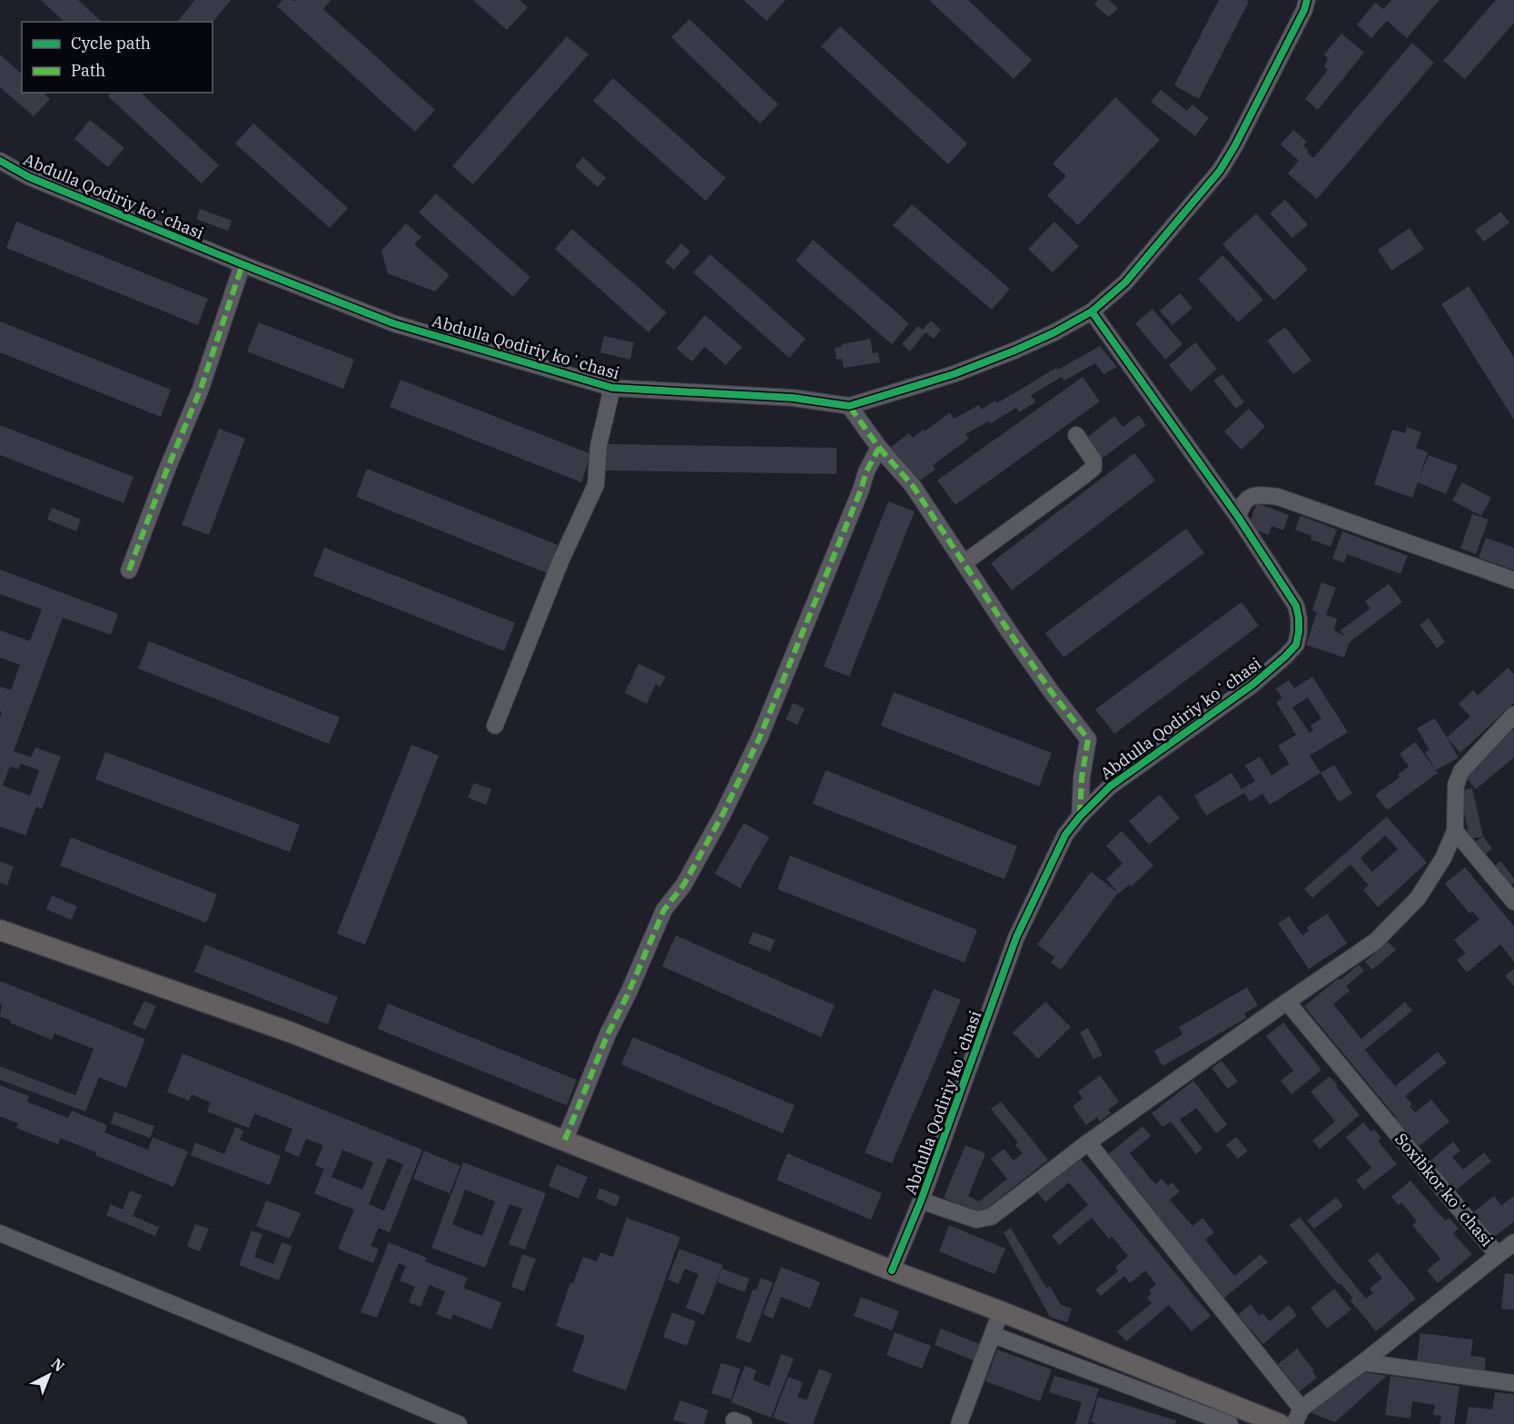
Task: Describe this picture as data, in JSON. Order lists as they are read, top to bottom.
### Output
{
  "streets": {
    "street": ["Abdulla Qodiriy koʻchasi", "Soxibkor koʻchasi"]
  },
  "legend": ["Cycle path", "Path"],
  "north": "top right"
}
